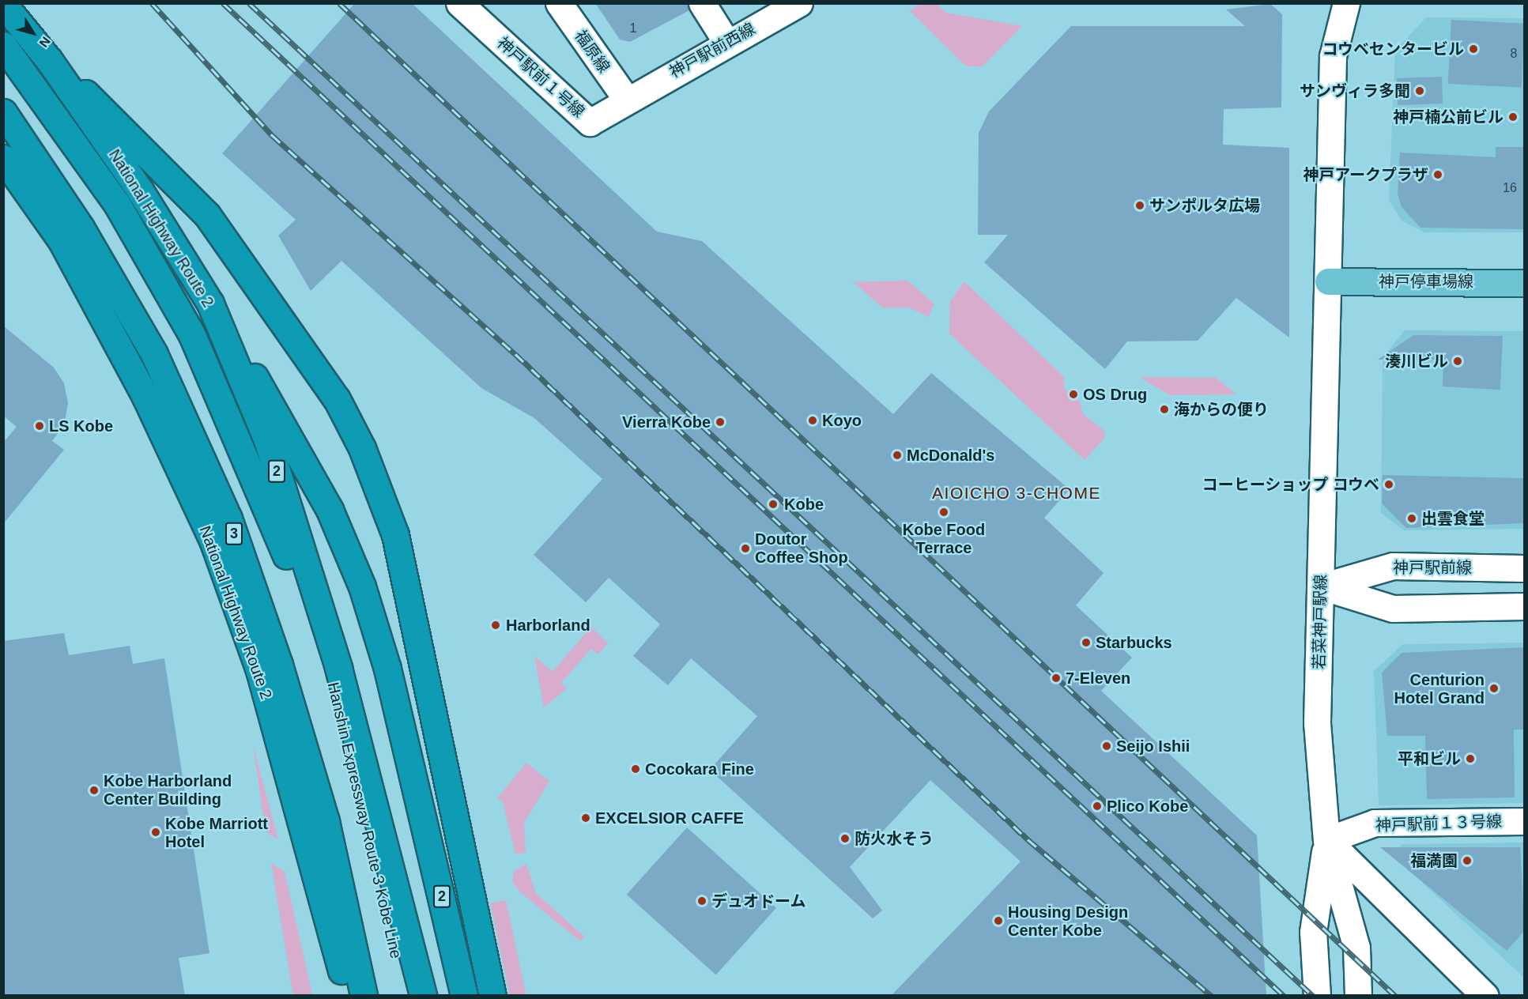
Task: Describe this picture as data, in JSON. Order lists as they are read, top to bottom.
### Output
{
  "streets": {
    "highway": [
      "National Highway Route 2",
      "2",
      "3",
      "Hanshin Expressway Route 3 Kobe Line"
    ],
    "main road": ["神戸停車場線"],
    "street": [
      "神戸駅前西線",
      "福原線",
      "神戸駅前１号線",
      "神戸駅前線",
      "若菜神戸駅線",
      "神戸駅前１３号線"
    ]
  },
  "crossings": [
    ["神戸駅前西線", "福原線"],
    ["神戸駅前西線", "神戸駅前１号線"],
    ["福原線", "神戸駅前１号線"],
    ["National Highway Route 2", "2"],
    ["神戸停車場線", "若菜神戸駅線"],
    ["神戸駅前線", "若菜神戸駅線"],
    ["若菜神戸駅線", "神戸駅前１３号線"]
  ],
  "districts": ["AIOICHO 3-CHOME"],
  "places": [
    "コウベセンタービル",
    "サンヴィラ多聞",
    "神戸楠公前ビル",
    "神戸アークプラザ",
    "サンポルタ広場",
    "湊川ビル",
    "OS Drug",
    "海からの便り",
    "Koyo",
    "Vierra Kobe",
    "LS Kobe",
    "McDonald's",
    "コーヒーショップ コウベ",
    "Kobe",
    "Kobe Food Terrace",
    "出雲食堂",
    "Doutor Coffee Shop",
    "Harborland",
    "Starbucks",
    "7-Eleven",
    "Centurion Hotel Grand",
    "Seijo Ishii",
    "平和ビル",
    "Cocokara Fine",
    "Kobe Harborland Center Building",
    "Plico Kobe",
    "EXCELSIOR CAFFE",
    "Kobe Marriott Hotel",
    "防火水そう",
    "福満園",
    "デュオドーム",
    "Housing Design Center Kobe"
  ],
  "house_numbers": ["1", "8", "16"],
  "north": "bottom right"
}
